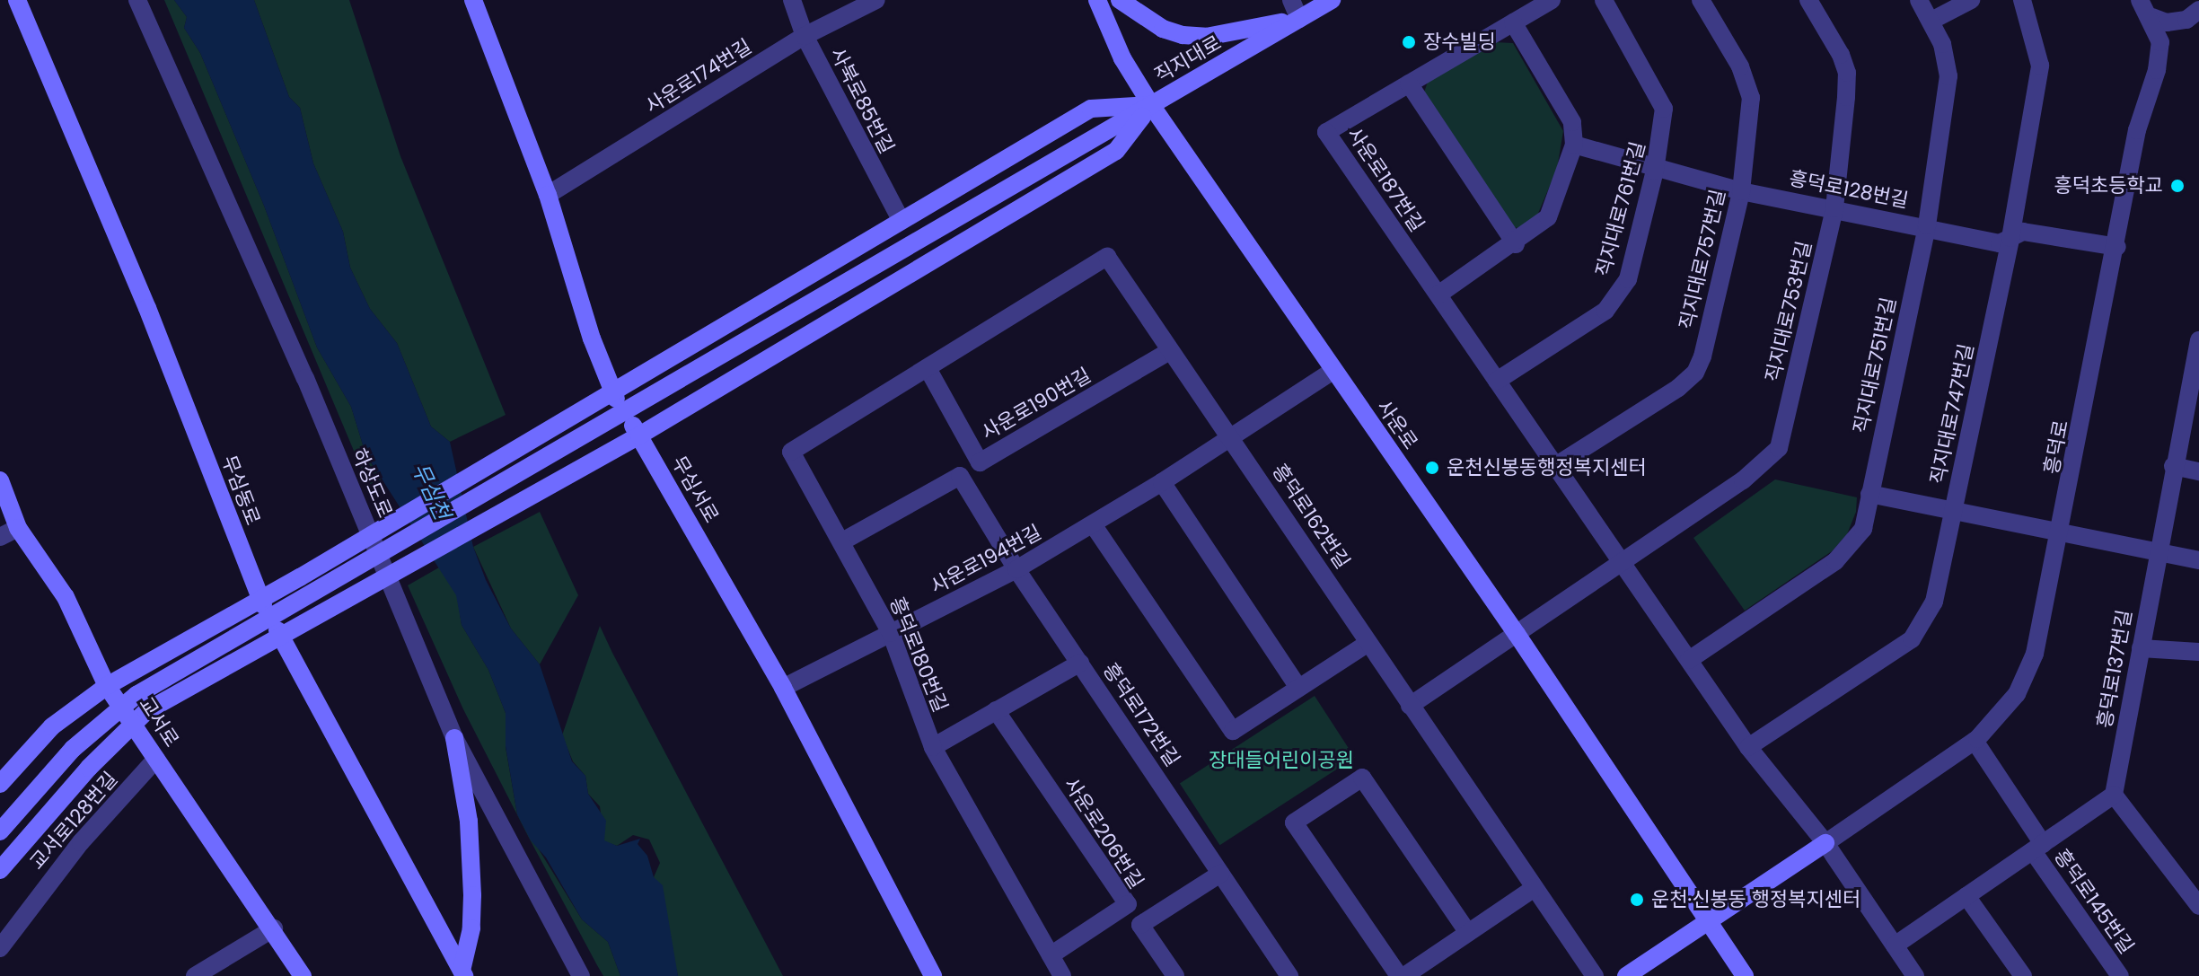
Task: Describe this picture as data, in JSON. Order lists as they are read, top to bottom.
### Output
{
  "streets": {
    "street": [
      "직지대로",
      "사운로174번길",
      "사북로85번길",
      "사운로187번길",
      "흥덕로128번길",
      "직지대로761번길",
      "직지대로757번길",
      "직지대로753번길",
      "직지대로751번길",
      "사운로190번길",
      "직지대로747번길",
      "사운로",
      "흥덕로",
      "하상도로",
      "무심서로",
      "무심동로",
      "흥덕로162번길",
      "사운로194번길",
      "흥덕로180번길",
      "흥덕로137번길",
      "흥덕로172번길",
      "교서로",
      "교서로128번길",
      "사운로206번길",
      "흥덕로145번길"
    ]
  },
  "crossings": [
    ["직지대로", "사운로"],
    ["사운로174번길", "사북로85번길"],
    ["사운로174번길", "무심서로"],
    ["흥덕로128번길", "직지대로761번길"],
    ["흥덕로128번길", "직지대로757번길"],
    ["흥덕로128번길", "직지대로753번길"],
    ["흥덕로128번길", "직지대로751번길"],
    ["흥덕로128번길", "직지대로747번길"],
    ["흥덕로128번길", "흥덕로"],
    ["직지대로753번길", "사운로"],
    ["사운로190번길", "흥덕로162번길"],
    ["사운로190번길", "흥덕로180번길"],
    ["사운로", "흥덕로"],
    ["사운로", "사운로194번길"],
    ["무심서로", "사운로194번길"],
    ["흥덕로162번길", "사운로194번길"],
    ["흥덕로162번길", "흥덕로180번길"],
    ["사운로194번길", "흥덕로180번길"],
    ["사운로194번길", "흥덕로172번길"],
    ["흥덕로180번길", "흥덕로172번길"],
    ["흥덕로180번길", "사운로206번길"],
    ["흥덕로137번길", "흥덕로145번길"],
    ["교서로", "교서로128번길"]
  ],
  "water": ["무심천"],
  "parks": ["장대들어린이공원"],
  "places": [
    "장수빌딩",
    "흥덕초등학교",
    "운천신봉동행정복지센터",
    "운천·신봉동 행정복지센터"
  ]
}
